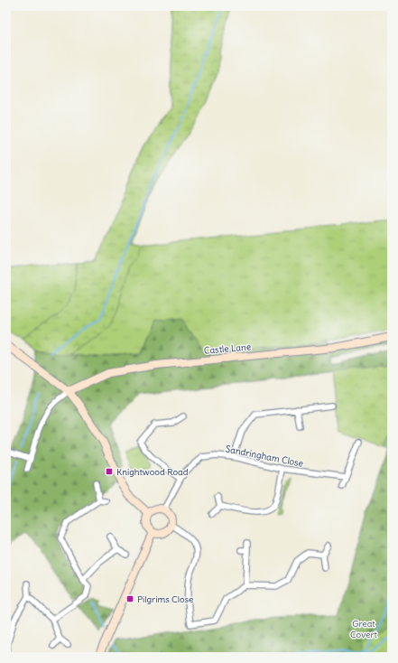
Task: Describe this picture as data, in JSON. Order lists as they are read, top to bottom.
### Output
{
  "streets": {
    "street": ["Castle Lane", "Sandringham Close"]
  },
  "parks": ["Great Covert"],
  "places": {
    "transit": ["Knightwood Road", "Pilgrims Close"]
  }
}
